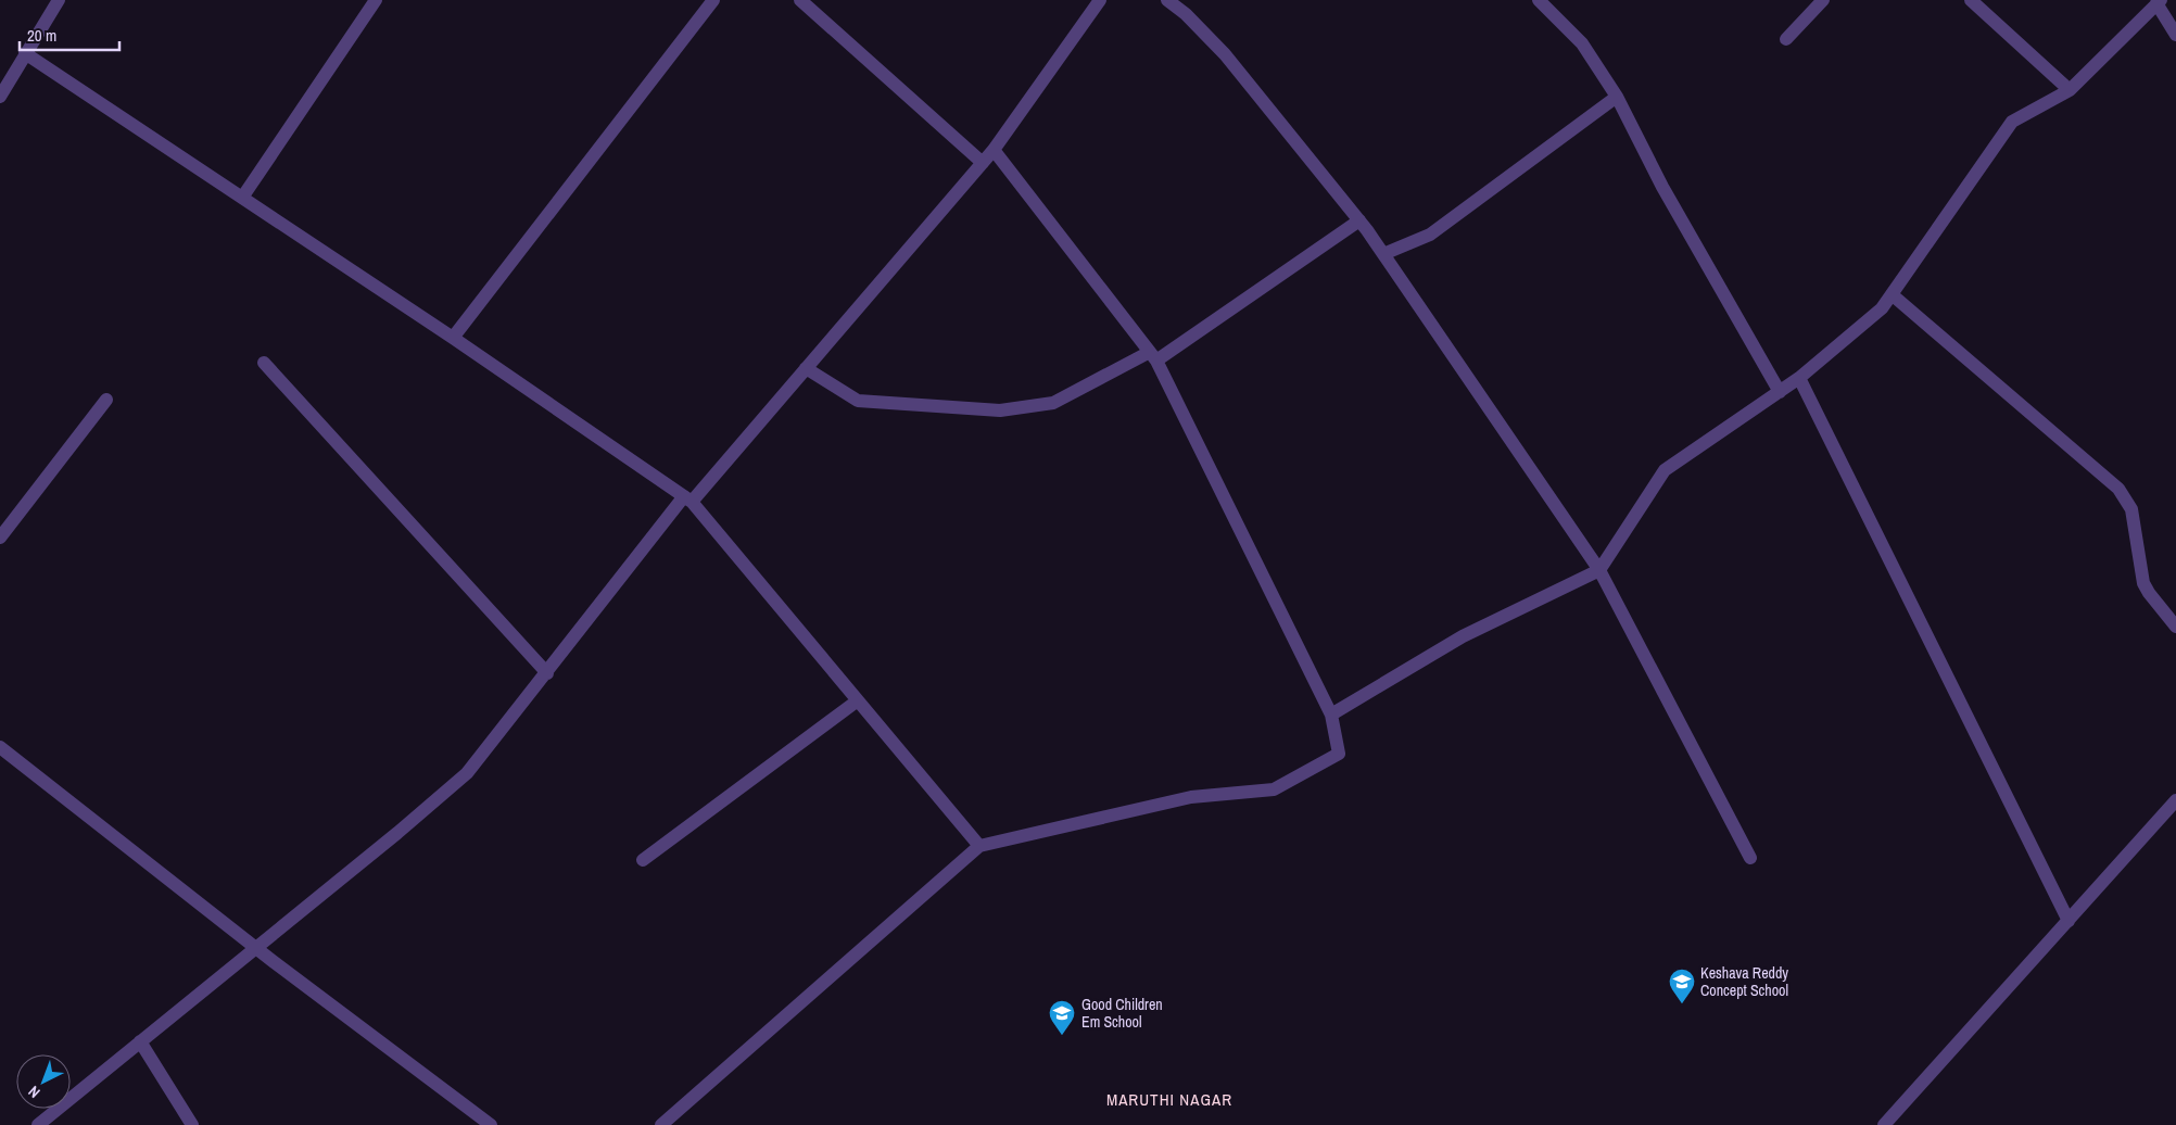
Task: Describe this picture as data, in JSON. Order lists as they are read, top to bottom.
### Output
{
  "districts": ["MARUTHI NAGAR"],
  "places": {
    "school or university": ["Keshava Reddy Concept School", "Good Children Em School"]
  },
  "scale_bar": "20 m",
  "north": "bottom left"
}
